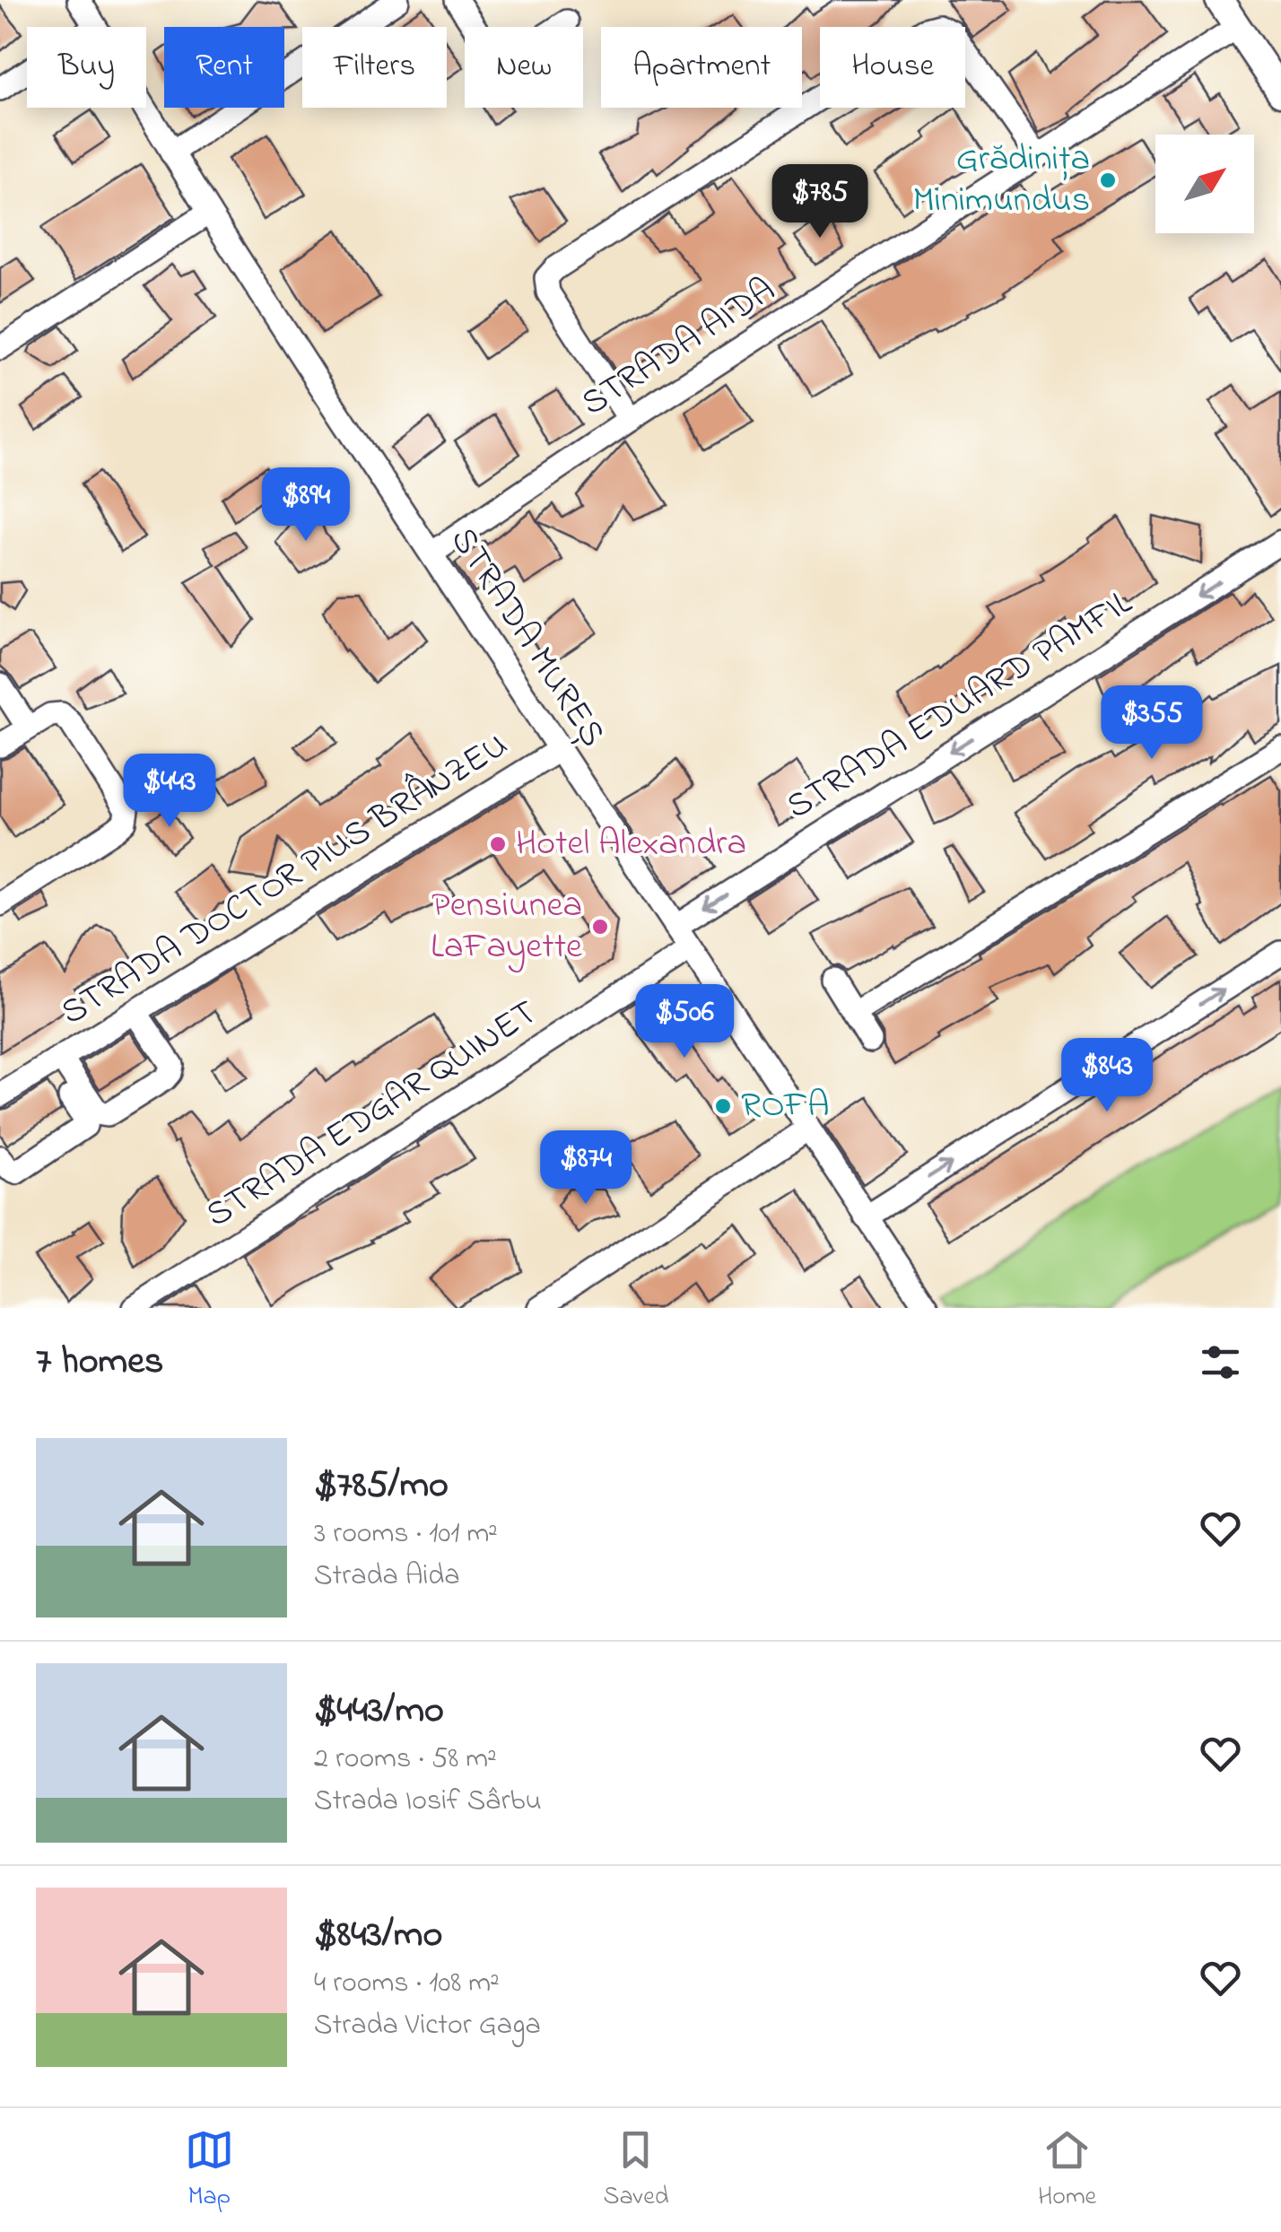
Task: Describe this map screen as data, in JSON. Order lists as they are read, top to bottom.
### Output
{
  "streets": {
    "street": [
      "STRADA AIDA",
      "STRADA MUREȘ",
      "STRADA EDUARD PAMFIL",
      "STRADA DOCTOR PIUS BRÂNZEU",
      "STRADA EDGAR QUINET"
    ]
  },
  "crossings": [
    ["STRADA AIDA", "STRADA MUREȘ"],
    ["STRADA MUREȘ", "STRADA EDUARD PAMFIL"],
    ["STRADA MUREȘ", "STRADA DOCTOR PIUS BRÂNZEU"],
    ["STRADA MUREȘ", "STRADA EDGAR QUINET"]
  ],
  "places": [
    "Grădinița Minimundus",
    "Hotel Alexandra",
    "Pensiunea LaFayette",
    "ROFA"
  ],
  "north": "top right",
  "page": {
    "chip": [
      "Buy",
      "Rent",
      "Filters",
      "New",
      "Apartment",
      "House"
    ],
    "price": [
      "$785",
      "$894",
      "$355",
      "$443",
      "$506",
      "$843",
      "$874"
    ],
    "heading": "7 homes",
    "list": [
      {
        "name": "$785/mo",
        "note": "3 rooms · 101 m² · Strada Aida"
      },
      {
        "name": "$443/mo",
        "note": "2 rooms · 58 m² · Strada Iosif Sârbu"
      },
      {
        "name": "$843/mo",
        "note": "4 rooms · 108 m² · Strada Victor Gaga"
      }
    ],
    "tabs": ["Map", "Saved", "Home"]
  }
}
